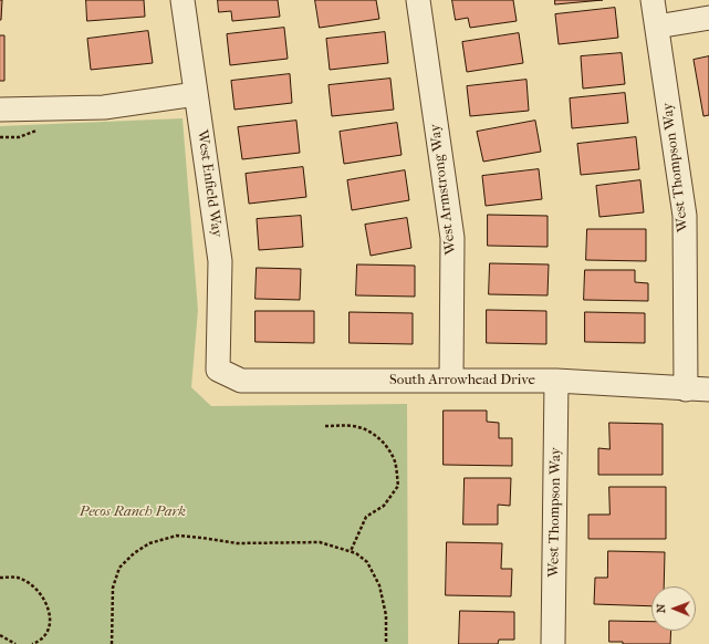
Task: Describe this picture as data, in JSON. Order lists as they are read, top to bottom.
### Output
{
  "streets": {
    "street": [
      "West Thompson Way",
      "West Enfield Way",
      "West Armstrong Way",
      "South Arrowhead Drive"
    ]
  },
  "crossings": [
    ["West Thompson Way", "South Arrowhead Drive"],
    ["West Enfield Way", "South Arrowhead Drive"],
    ["West Armstrong Way", "South Arrowhead Drive"]
  ],
  "parks": ["Pecos Ranch Park"],
  "north": "left"
}
